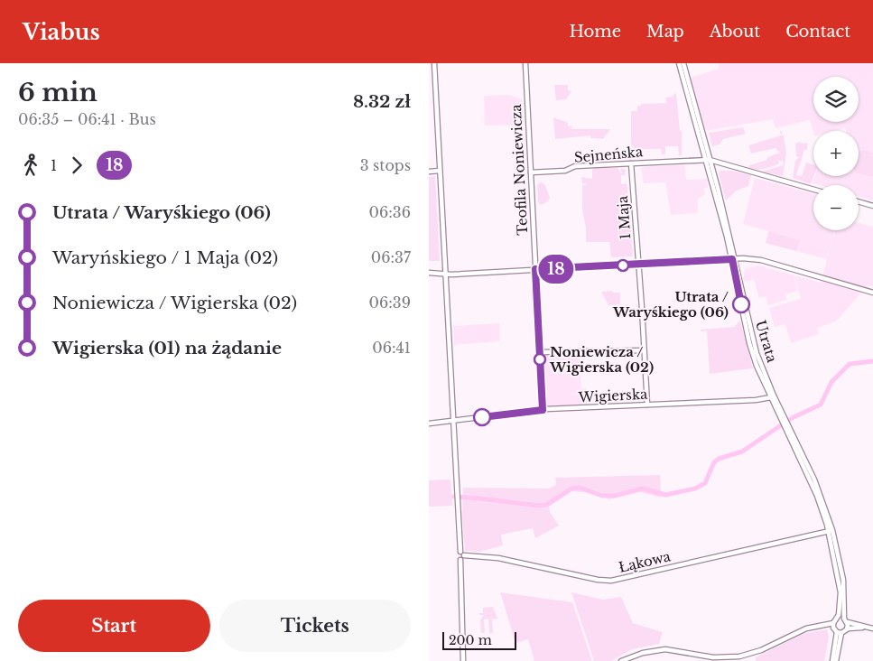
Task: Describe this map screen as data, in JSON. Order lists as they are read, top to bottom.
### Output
{
  "streets": {
    "street": [
      "Sejneńska",
      "Teofila Noniewicza",
      "1 Maja",
      "Utrata",
      "Wigierska",
      "Łąkowa"
    ]
  },
  "crossings": [
    ["Sejneńska", "Teofila Noniewicza"],
    ["Sejneńska", "1 Maja"],
    ["Sejneńska", "Utrata"],
    ["Teofila Noniewicza", "Wigierska"],
    ["1 Maja", "Wigierska"],
    ["Utrata", "Wigierska"],
    ["Utrata", "Łąkowa"]
  ],
  "places": ["Utrata / Waryśkiego (06)", "Noniewicza / Wigierska (02)"],
  "lines": ["bus line 18"],
  "scale_bar": "200 m",
  "page": {
    "header": "Viabus",
    "nav": [
      "Home",
      "Map",
      "About",
      "Contact"
    ],
    "heading": ["6 min", "06:35 – 06:41 · Bus", "8.32 zł"],
    "on_map": "18",
    "map_buttons": ["+", "−"],
    "legs": ["1", "18", "3 stops"],
    "list": [
      {
        "name": "Utrata / Waryśkiego (06)",
        "value": "06:36"
      },
      {
        "name": "Waryńskiego / 1 Maja (02)",
        "value": "06:37"
      },
      {
        "name": "Noniewicza / Wigierska (02)",
        "value": "06:39"
      },
      {
        "name": "Wigierska (01) na żądanie",
        "value": "06:41"
      }
    ],
    "buttons": ["Start", "Tickets"],
    "scale": "200 m"
  }
}
